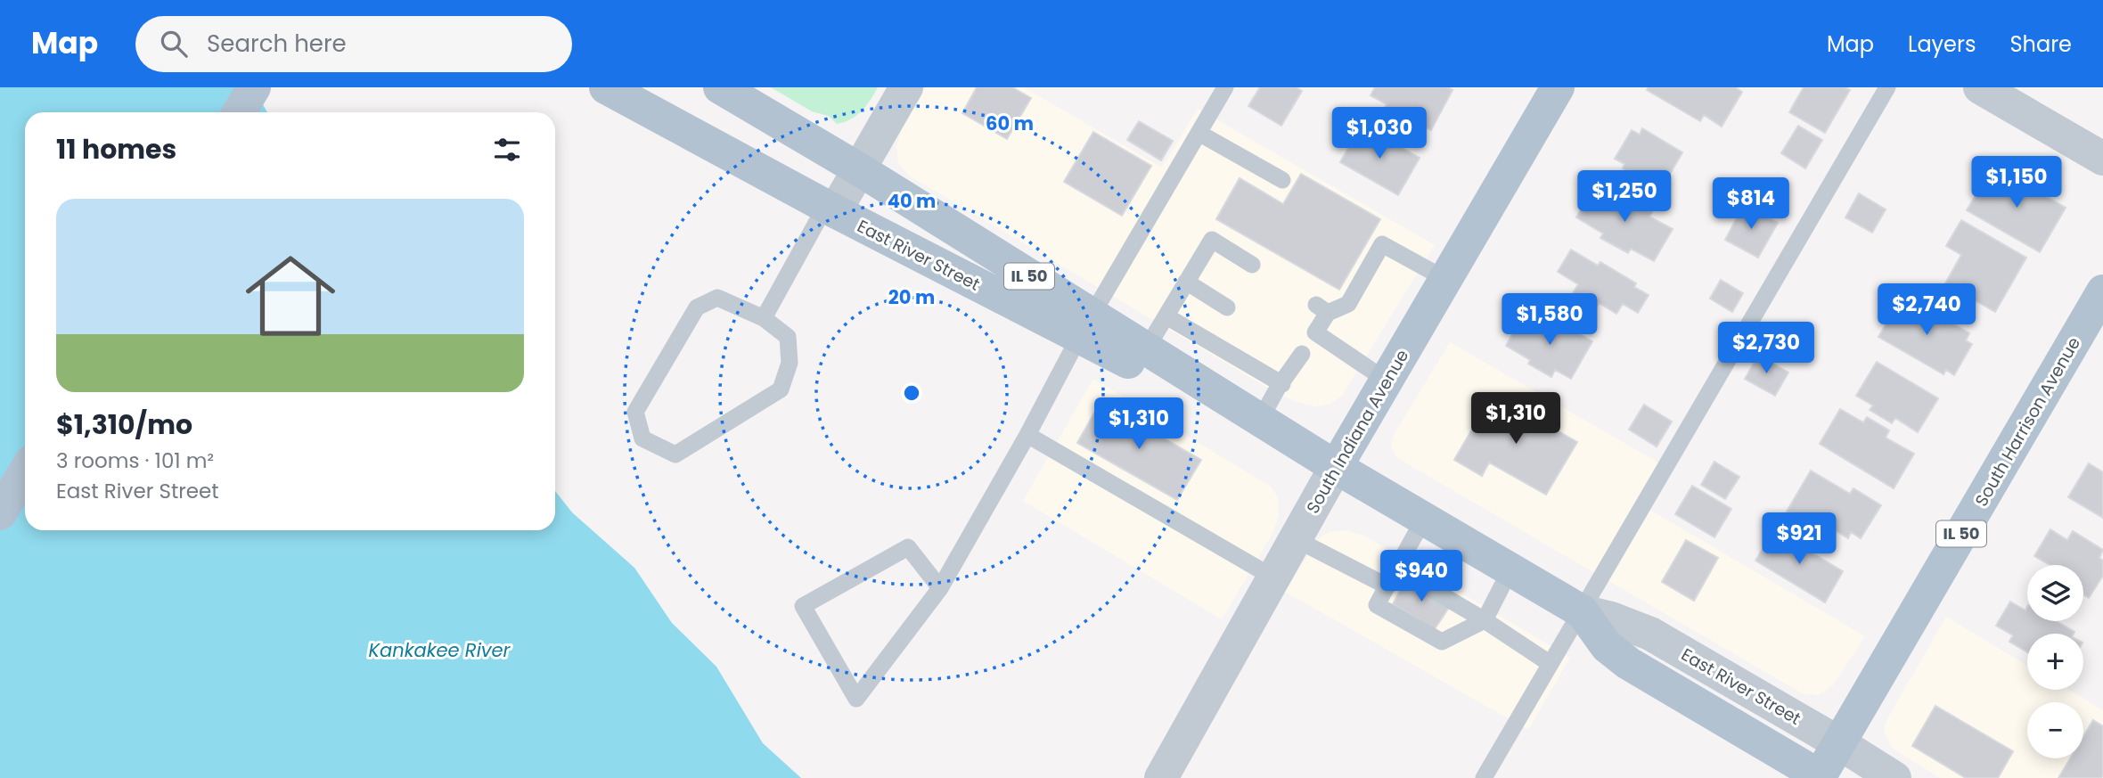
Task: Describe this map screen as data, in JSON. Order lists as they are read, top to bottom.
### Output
{
  "streets": {
    "main road": [
      "East River Street",
      "IL 50",
      "South Harrison Avenue",
      "South Indiana Avenue"
    ]
  },
  "crossings": [
    ["East River Street", "South Harrison Avenue"],
    ["East River Street", "South Indiana Avenue"]
  ],
  "water": ["Kankakee River"],
  "page": {
    "header": "Map",
    "search": "Search here",
    "nav": ["Map", "Layers", "Share"],
    "price": [
      "$1,030",
      "$1,150",
      "$1,250",
      "$814",
      "$2,740",
      "$1,580",
      "$2,730",
      "$1,310",
      "$1,310",
      "$921",
      "$940"
    ],
    "heading": "11 homes",
    "list": [
      {
        "name": "$1,310/mo",
        "note": "3 rooms · 101 m² · East River Street"
      }
    ],
    "map_buttons": ["+", "−"]
  },
  "rings": ["60 m", "40 m", "20 m"]
}
